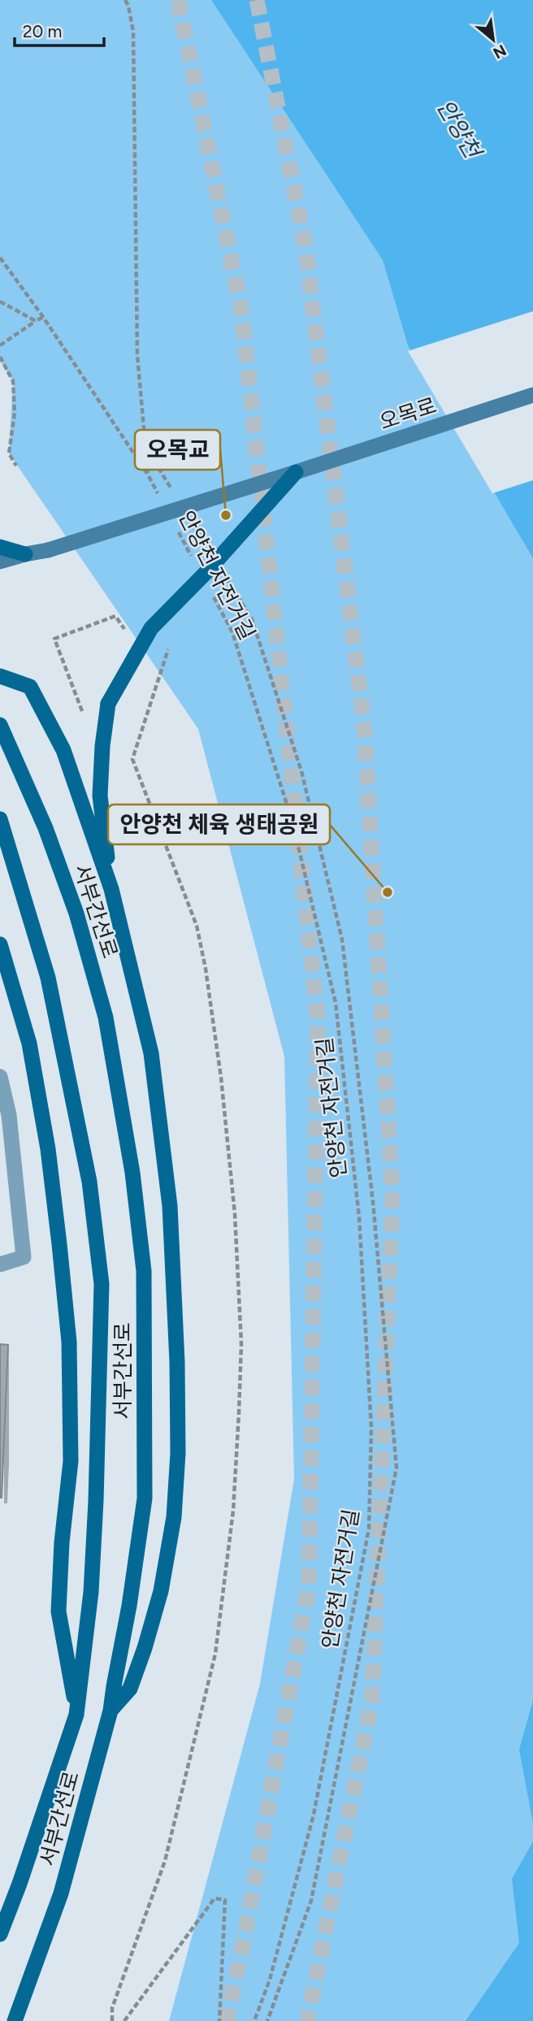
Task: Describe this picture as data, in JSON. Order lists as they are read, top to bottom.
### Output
{
  "streets": {
    "main road": ["오목로", "서부간선로"],
    "path": ["안양천 자전거길"]
  },
  "water": ["안양천"],
  "places": ["오목교", "안양천 체육 생태공원"],
  "scale_bar": "20 m",
  "north": "bottom right"
}
